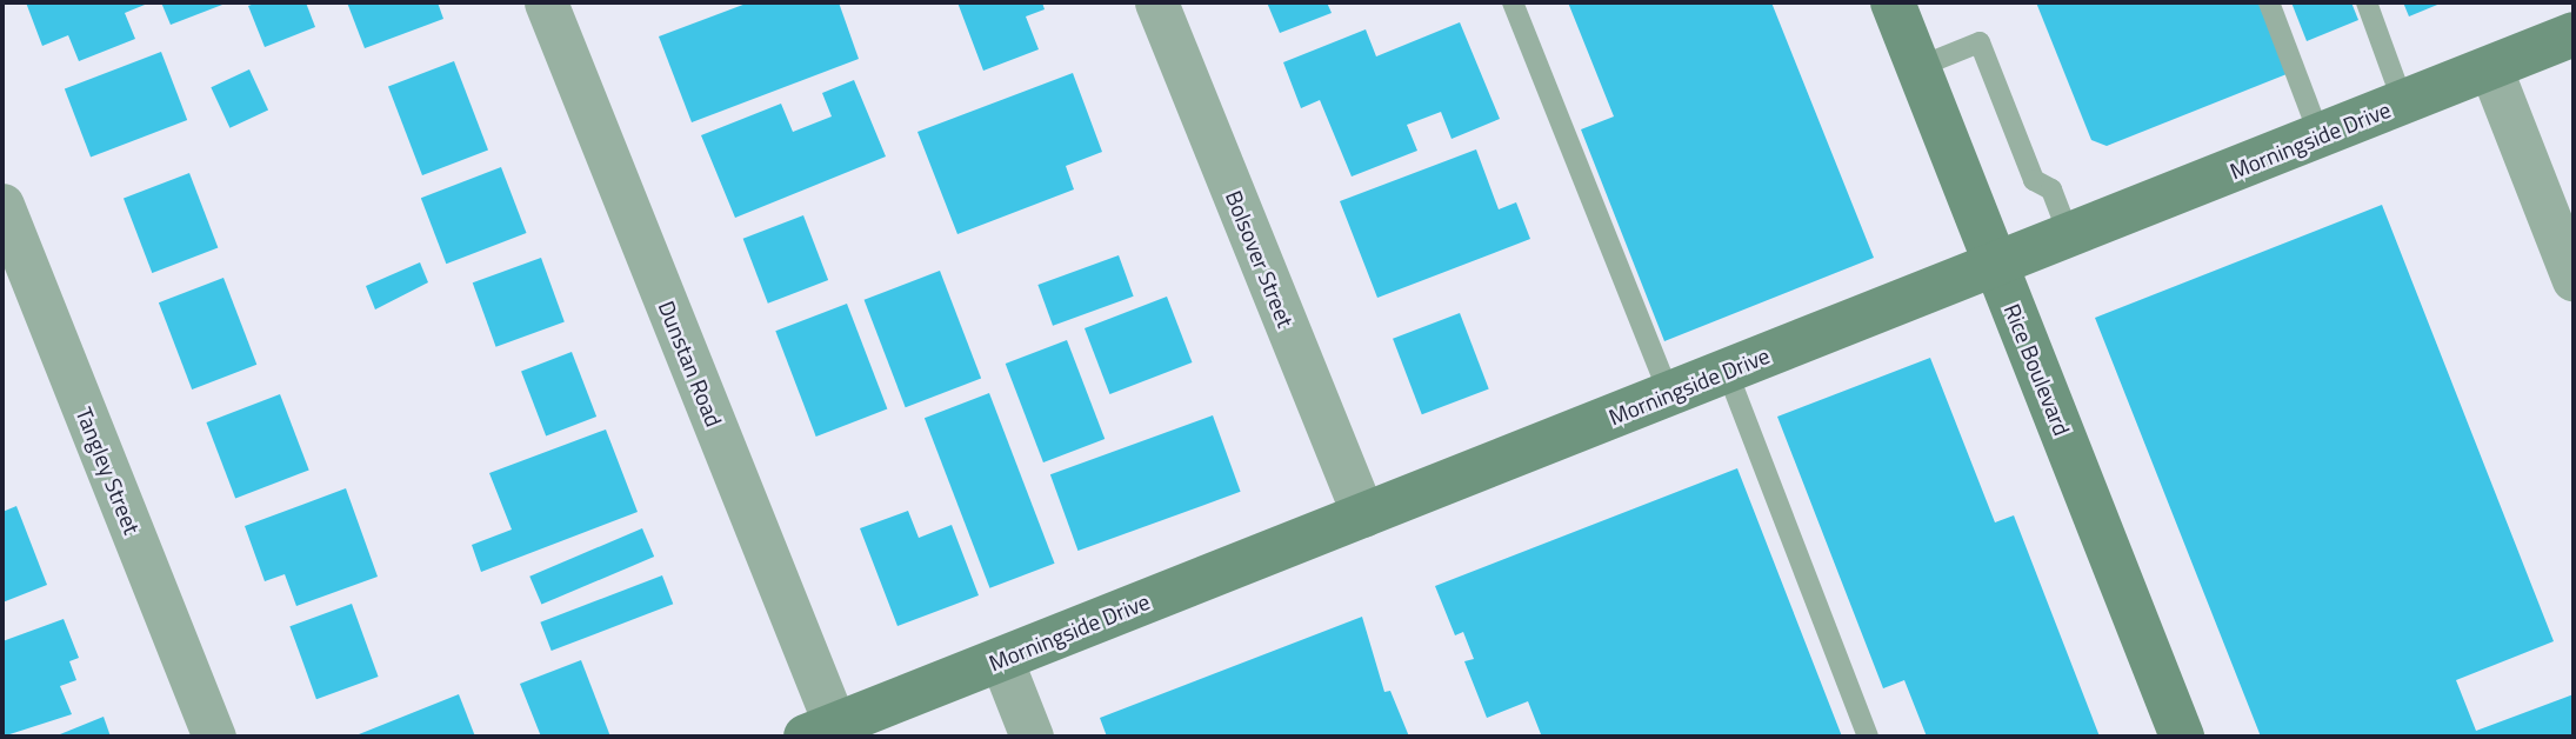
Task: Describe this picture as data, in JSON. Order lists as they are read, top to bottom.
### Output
{
  "streets": {
    "street": [
      "Morningside Drive",
      "Bolsover Street",
      "Dunstan Road",
      "Rice Boulevard",
      "Tangley Street"
    ]
  },
  "crossings": [
    ["Morningside Drive", "Bolsover Street"],
    ["Morningside Drive", "Dunstan Road"],
    ["Morningside Drive", "Rice Boulevard"]
  ]
}
